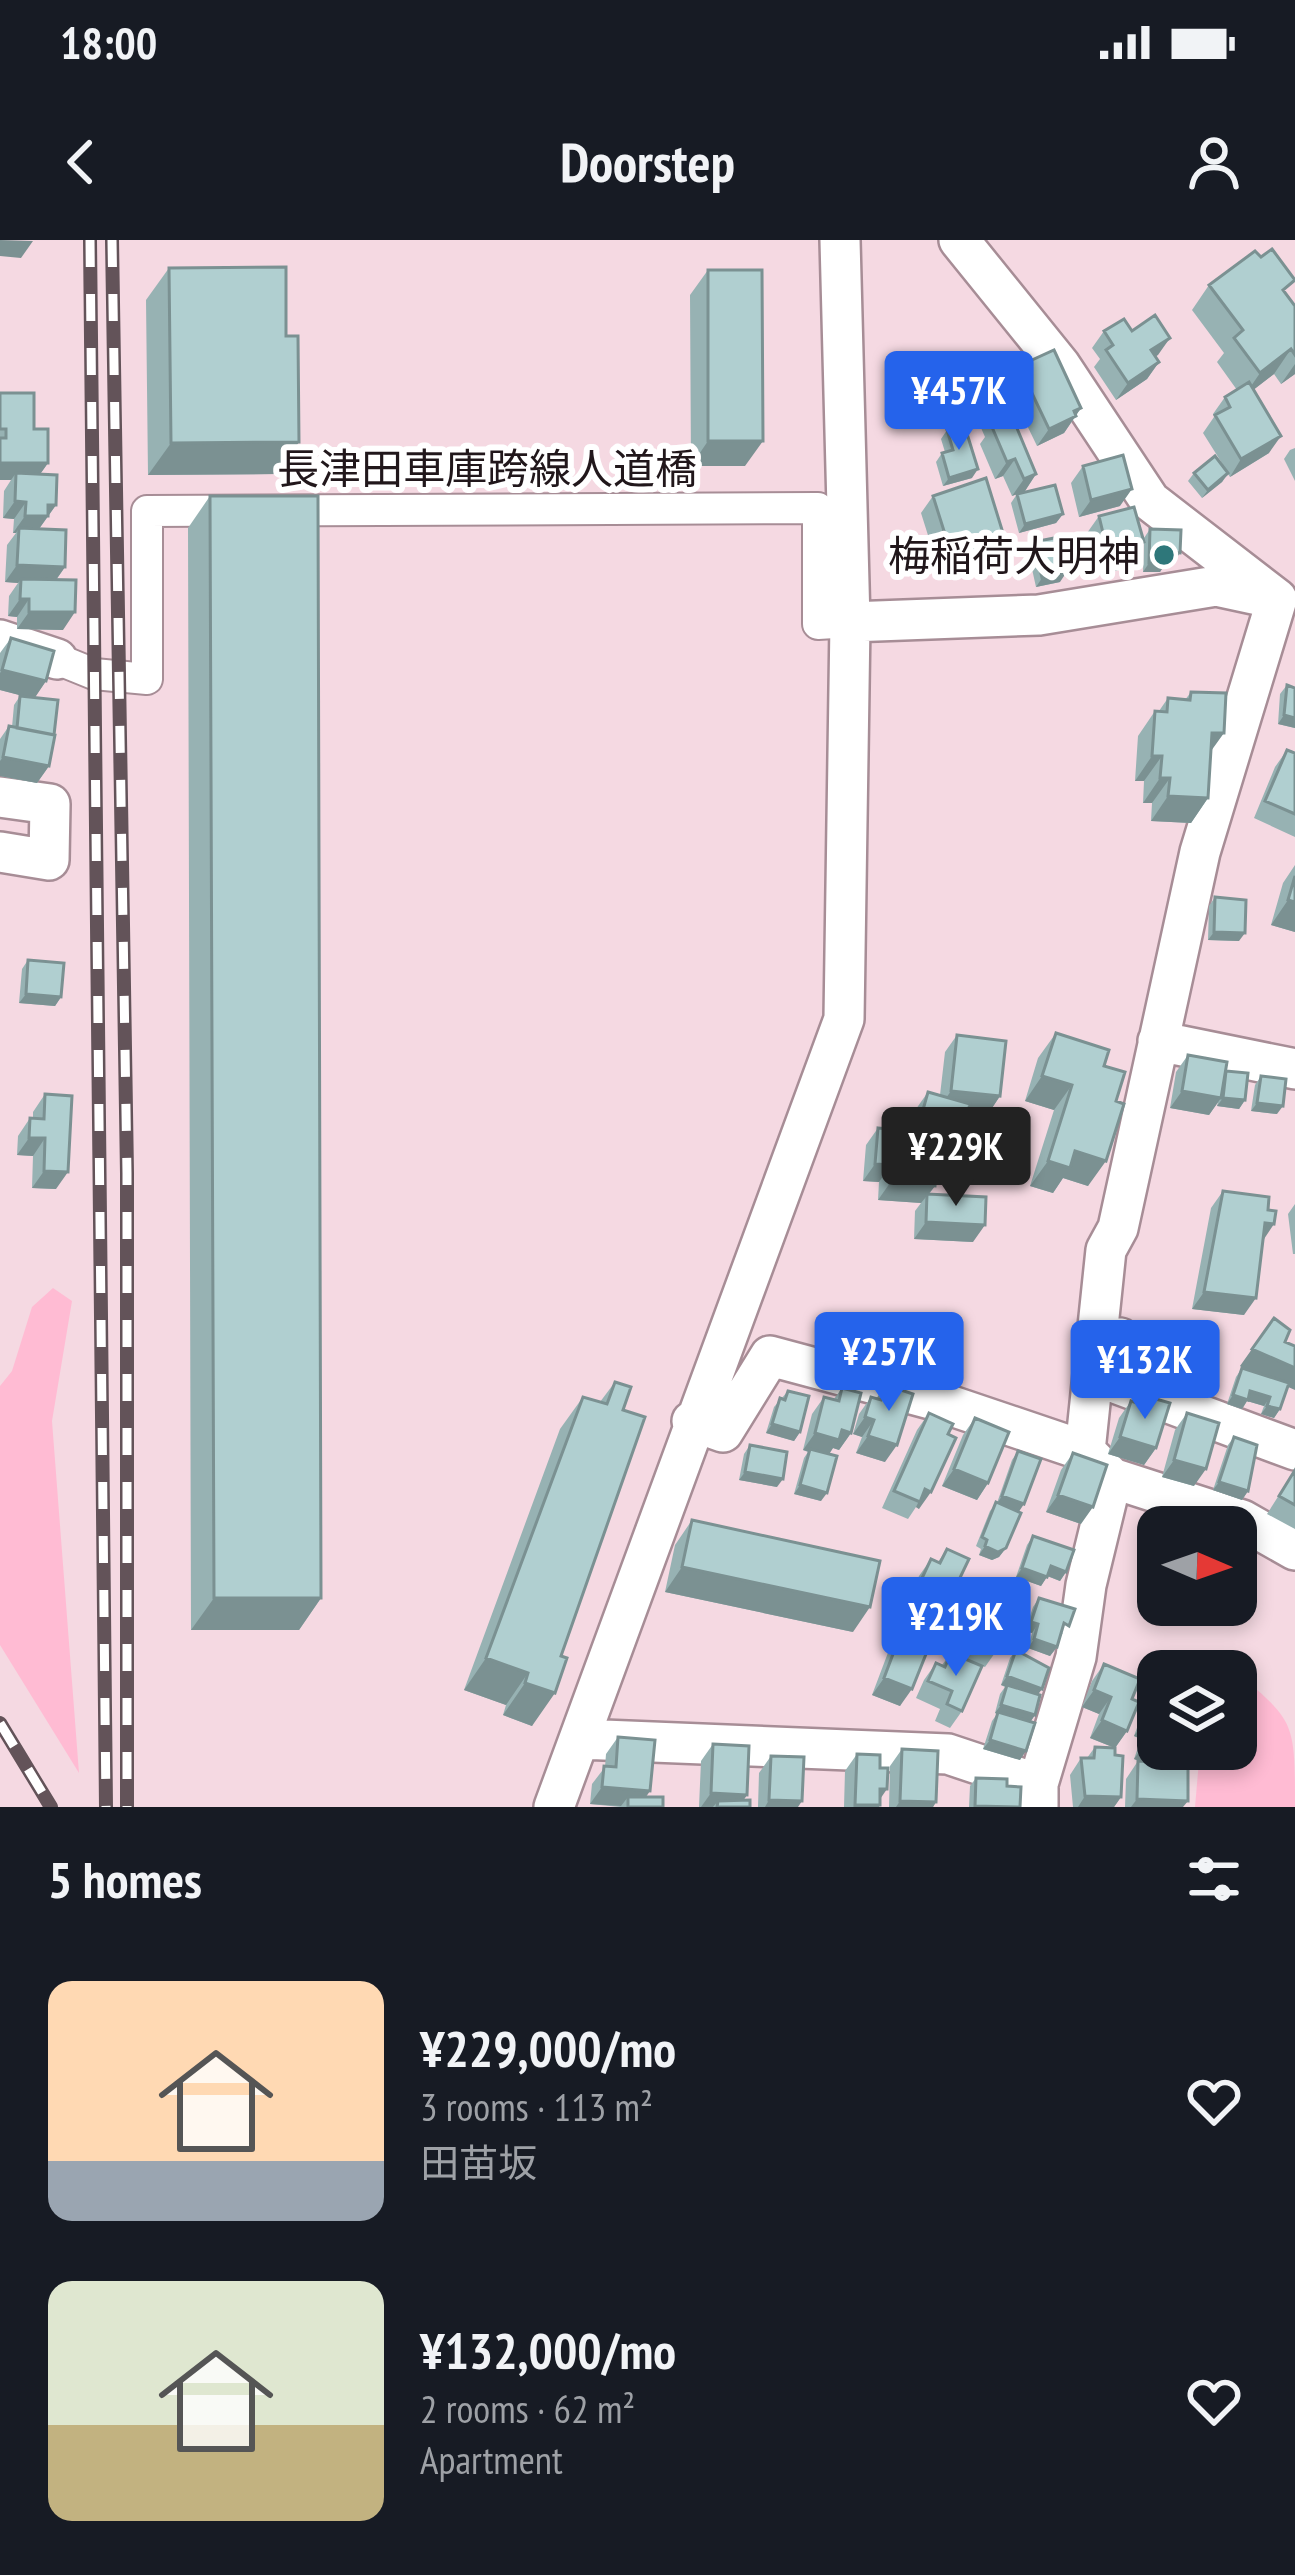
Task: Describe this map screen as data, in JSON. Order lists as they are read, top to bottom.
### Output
{
  "streets": {
    "street": ["長津田車庫跨線人道橋"]
  },
  "places": ["梅稲荷大明神"],
  "north": "right",
  "page": {
    "status": "18:00",
    "header": "Doorstep",
    "price": [
      "¥457K",
      "¥229K",
      "¥257K",
      "¥132K",
      "¥219K"
    ],
    "heading": "5 homes",
    "list": [
      {
        "name": "¥229,000/mo",
        "note": "3 rooms · 113 m² · 田苗坂"
      },
      {
        "name": "¥132,000/mo",
        "note": "2 rooms · 62 m² · Apartment"
      }
    ]
  }
}
